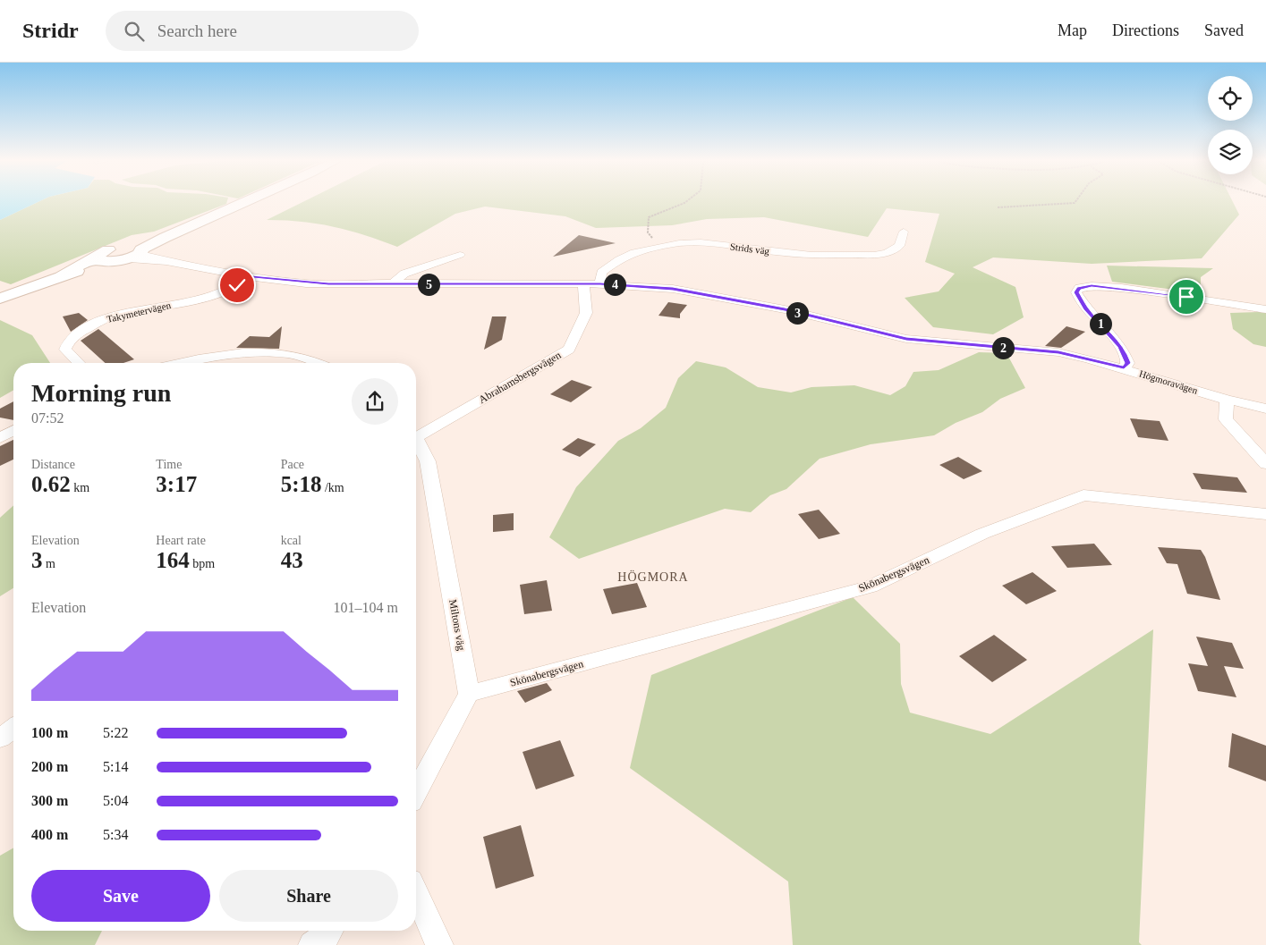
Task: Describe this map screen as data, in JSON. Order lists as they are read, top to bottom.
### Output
{
  "streets": {
    "street": [
      "Strids väg",
      "Takymetervägen",
      "Abrahamsbergsvägen",
      "Högmoravägen",
      "Skönabergsvägen",
      "Miltons väg"
    ]
  },
  "crossings": [
    ["Strids väg", "Högmoravägen"],
    ["Takymetervägen", "Högmoravägen"],
    ["Abrahamsbergsvägen", "Högmoravägen"],
    ["Skönabergsvägen", "Miltons väg"]
  ],
  "districts": ["HÖGMORA"],
  "page": {
    "header": "Stridr",
    "search": "Search here",
    "nav": ["Map", "Directions", "Saved"],
    "pins": [
      "4",
      "5",
      "3",
      "1",
      "2"
    ],
    "heading": ["Morning run", "07:52"],
    "stats": [
      ["Distance", "0.62 km"],
      ["Time", "3:17"],
      ["Pace", "5:18 /km"],
      ["Elevation", "3 m"],
      ["Heart rate", "164 bpm"],
      ["kcal", "43"]
    ],
    "chart": ["Elevation", "101–104 m"],
    "list": [
      {
        "name": "100 m",
        "note": "5:22"
      },
      {
        "name": "200 m",
        "note": "5:14"
      },
      {
        "name": "300 m",
        "note": "5:04"
      },
      {
        "name": "400 m",
        "note": "5:34"
      }
    ],
    "buttons": ["Save", "Share"]
  }
}
